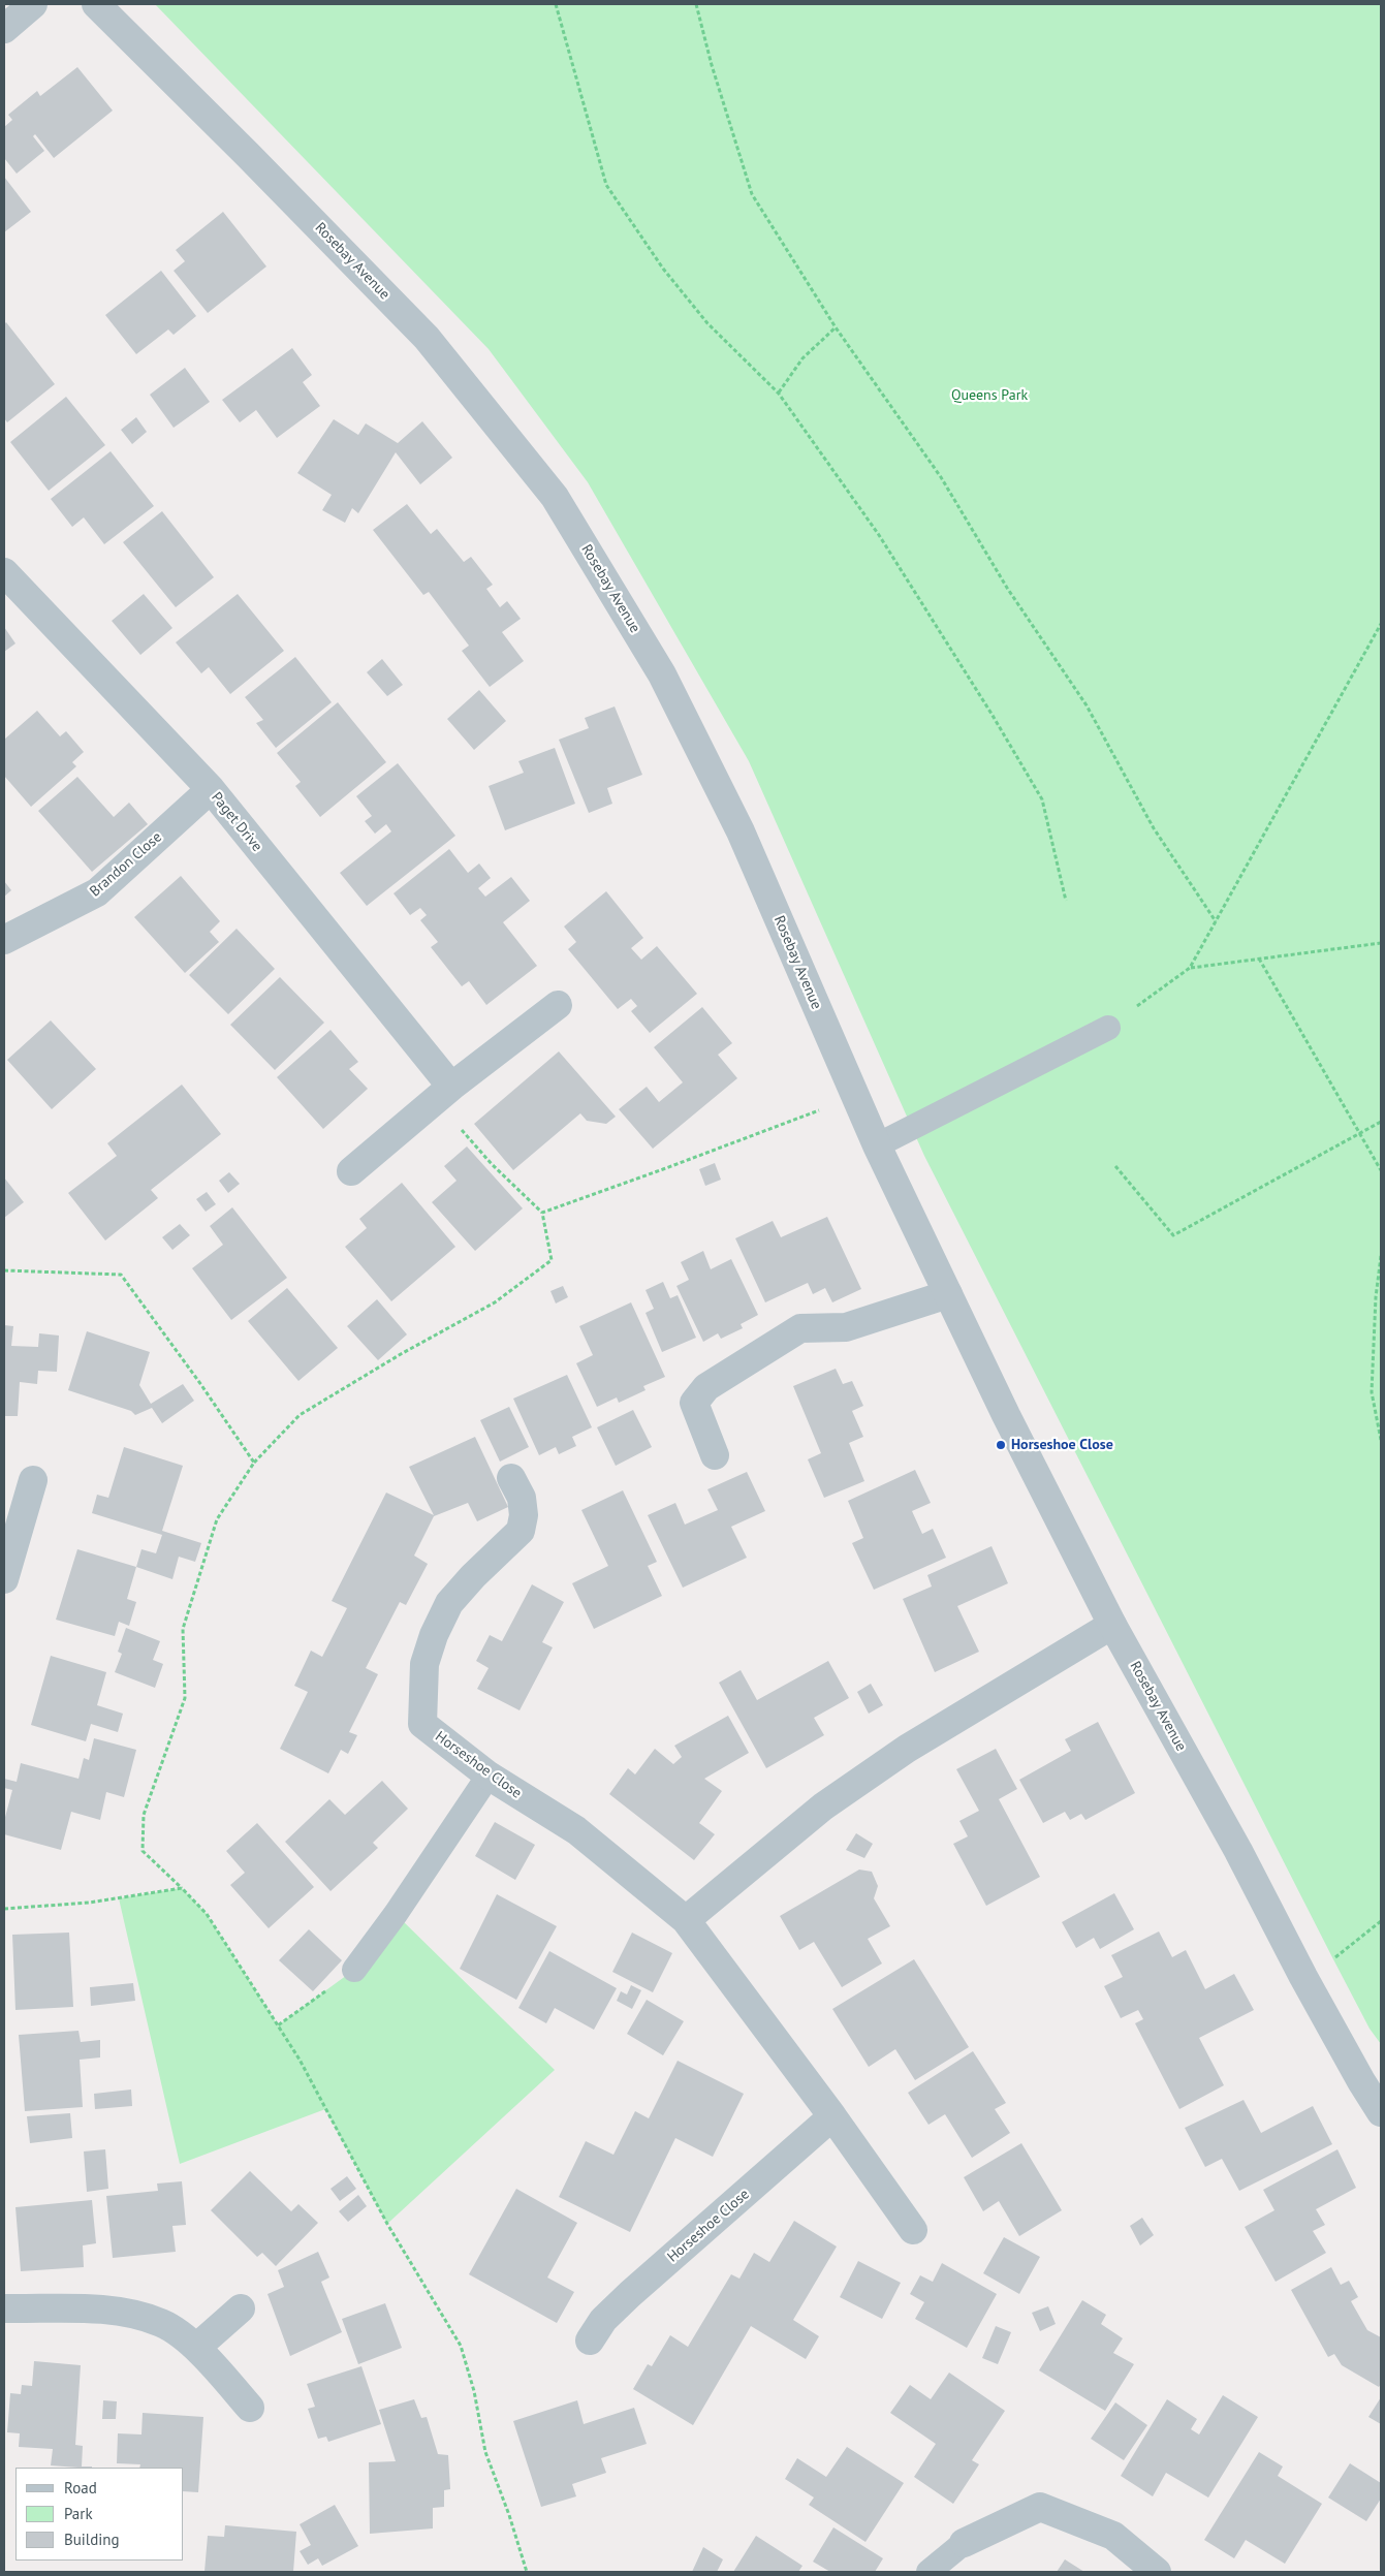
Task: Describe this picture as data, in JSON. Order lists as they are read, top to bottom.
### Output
{
  "streets": {
    "street": [
      "Rosebay Avenue",
      "Paget Drive",
      "Brandon Close",
      "Horseshoe Close"
    ]
  },
  "crossings": [
    ["Paget Drive", "Brandon Close"]
  ],
  "parks": ["Queens Park"],
  "places": ["Horseshoe Close"],
  "legend": ["Road", "Park", "Building"]
}
